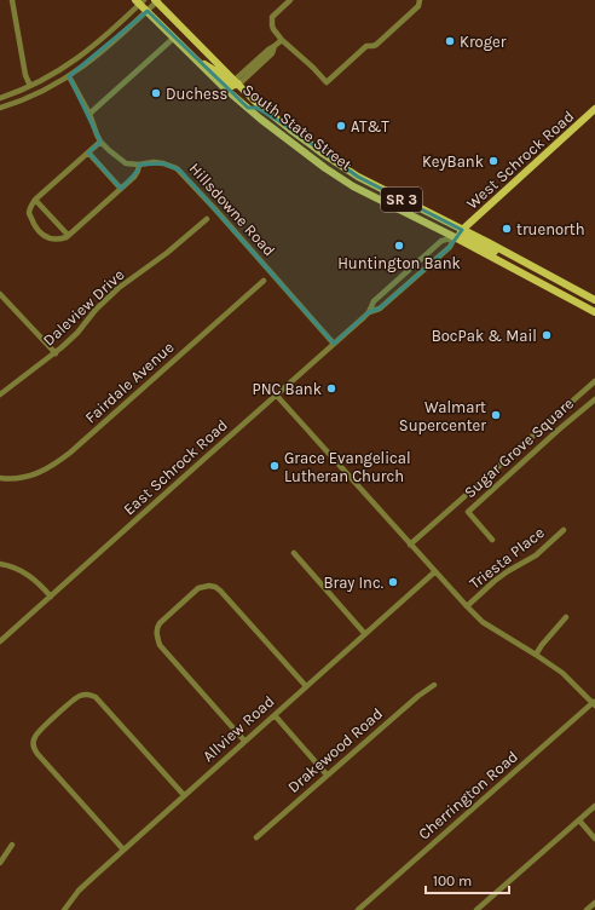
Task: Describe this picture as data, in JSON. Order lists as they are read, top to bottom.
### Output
{
  "streets": {
    "main road": [
      "South State Street",
      "West Schrock Road",
      "SR 3",
      "East Schrock Road"
    ],
    "street": [
      "Hillsdowne Road",
      "Daleview Drive",
      "Fairdale Avenue",
      "Sugar Grove Square",
      "Triesta Place",
      "Allview Road",
      "Drakewood Road",
      "Cherrington Road"
    ]
  },
  "crossings": [
    ["South State Street", "West Schrock Road"],
    ["South State Street", "East Schrock Road"],
    ["West Schrock Road", "East Schrock Road"],
    ["Hillsdowne Road", "East Schrock Road"]
  ],
  "places": [
    "Kroger",
    "Duchess",
    "AT&T",
    "KeyBank",
    "truenorth",
    "Huntington Bank",
    "BocPak & Mail",
    "PNC Bank",
    "Walmart Supercenter",
    "Grace Evangelical Lutheran Church",
    "Bray Inc."
  ],
  "scale_bar": "100 m"
}
